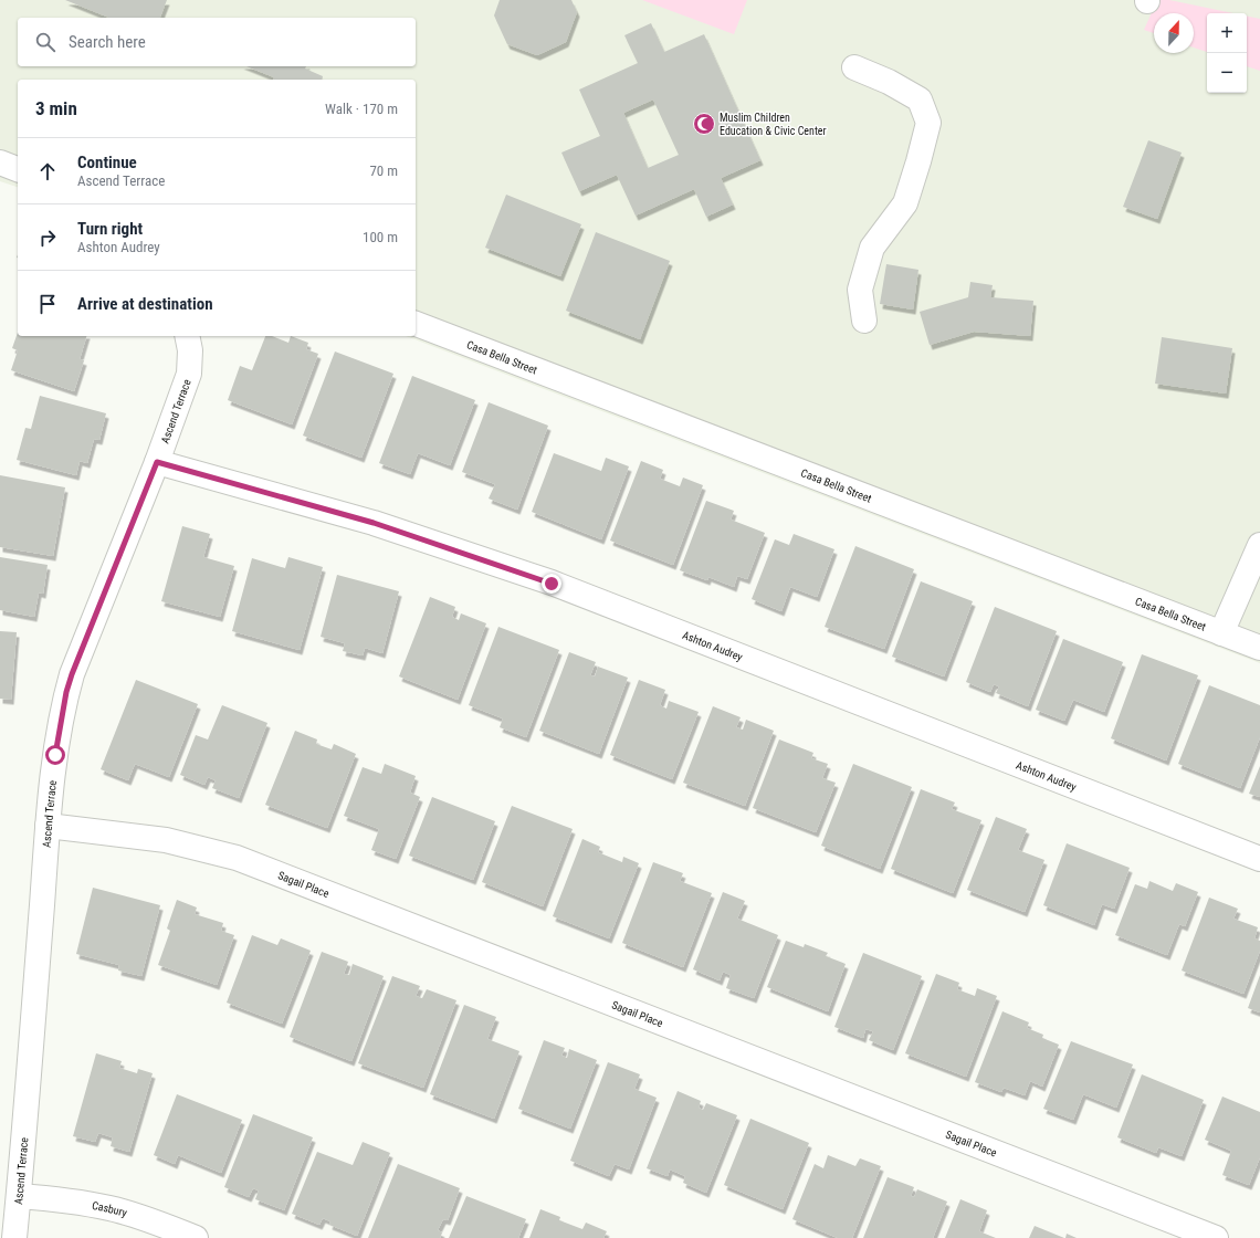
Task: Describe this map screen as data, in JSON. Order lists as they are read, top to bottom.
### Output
{
  "streets": {
    "street": [
      "Casa Bella Street",
      "Ascend Terrace",
      "Ashton Audrey",
      "Sagail Place",
      "Casbury"
    ]
  },
  "crossings": [
    ["Ascend Terrace", "Ashton Audrey"],
    ["Ascend Terrace", "Sagail Place"],
    ["Ascend Terrace", "Casbury"]
  ],
  "places": {
    "mosque": ["Muslim Children Education & Civic Center"]
  },
  "north": "top",
  "page": {
    "map_buttons": ["+", "−"],
    "search": "Search here",
    "heading": ["3 min", "Walk · 170 m"],
    "list": [
      ["Continue", "Ascend Terrace", "70 m"],
      ["Turn right", "Ashton Audrey", "100 m"],
      "Arrive at destination"
    ]
  }
}
